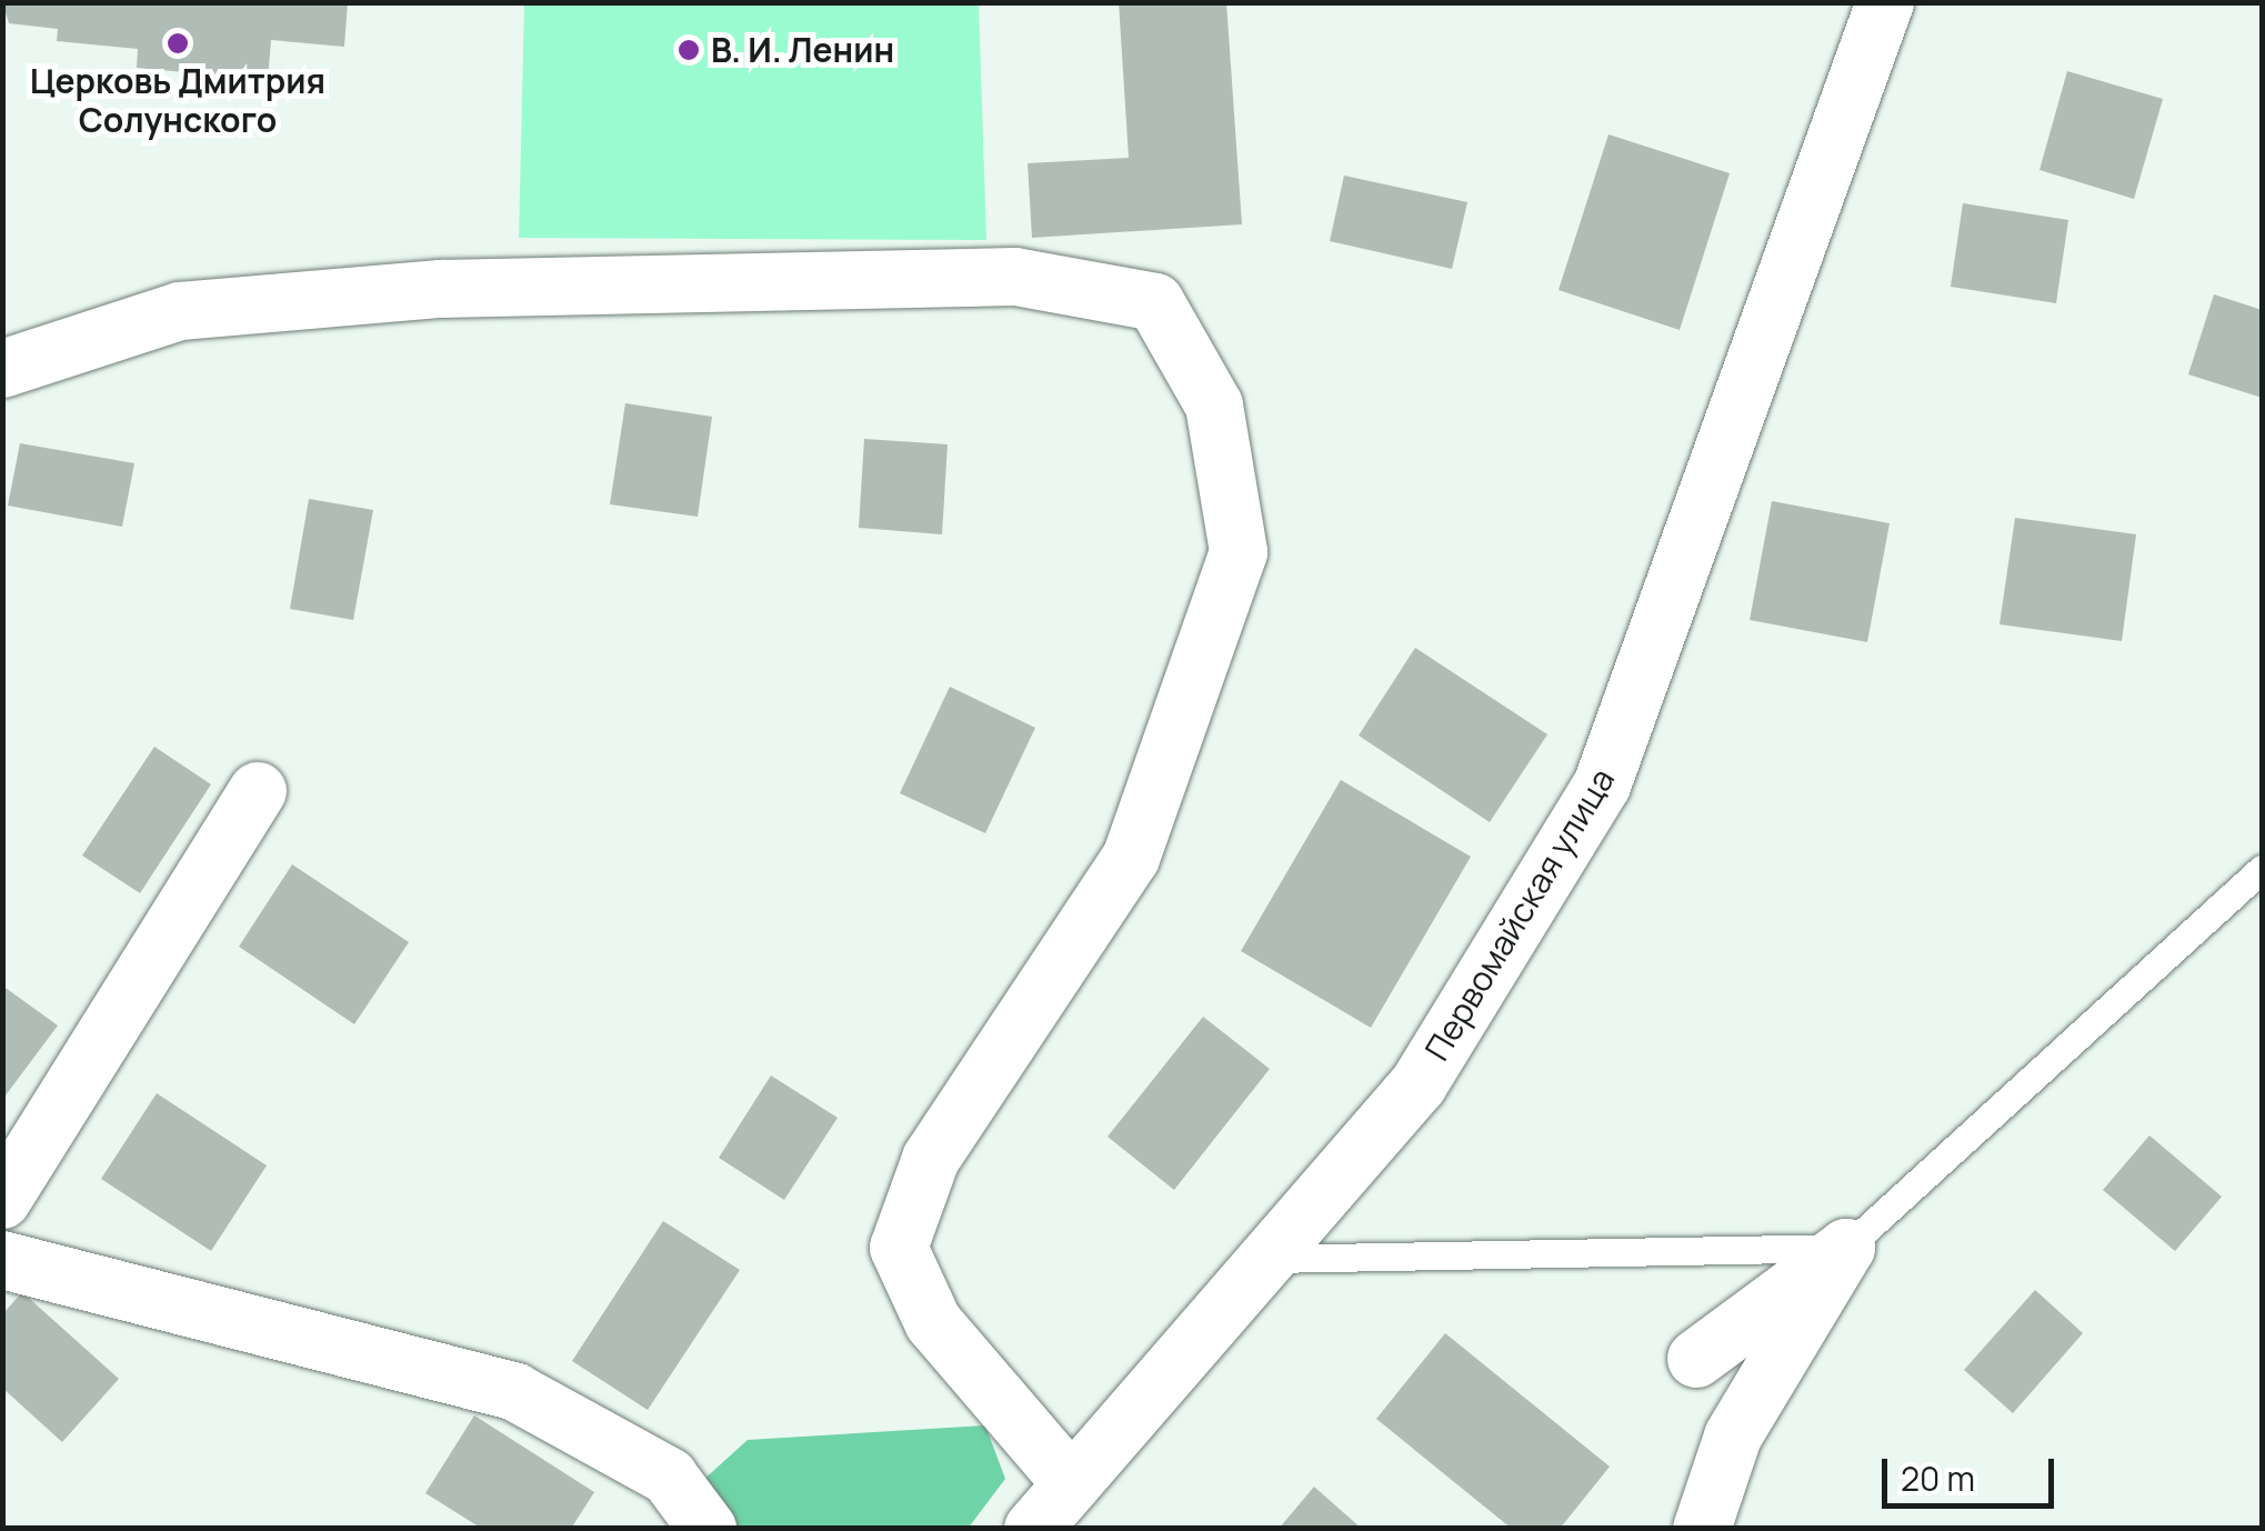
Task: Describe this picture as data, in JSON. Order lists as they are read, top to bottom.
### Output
{
  "streets": {
    "street": ["Первомайская улица"]
  },
  "places": ["Церковь Дмитрия Солунского", "В. И. Ленин"],
  "scale_bar": "20 m"
}
